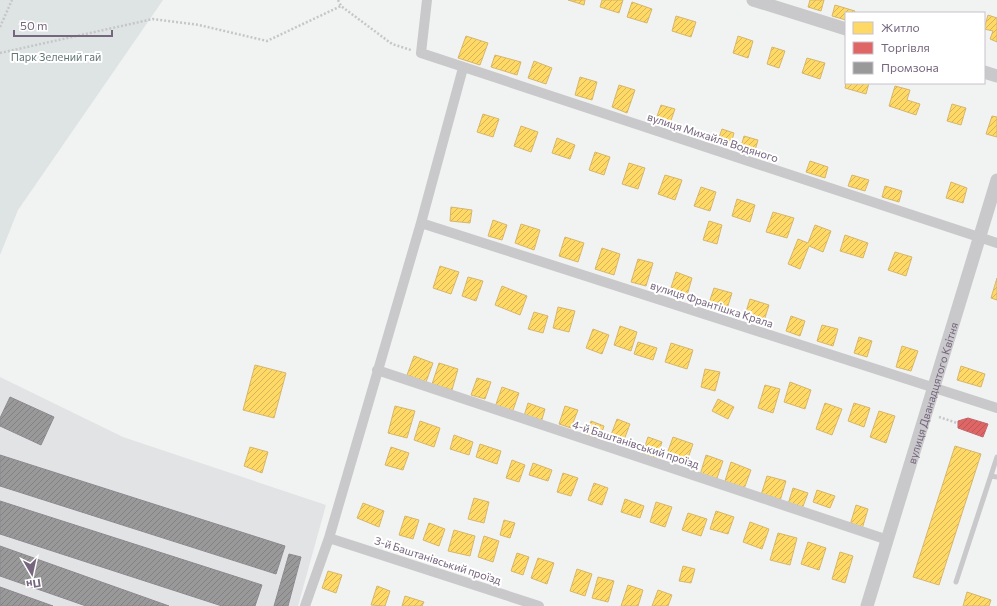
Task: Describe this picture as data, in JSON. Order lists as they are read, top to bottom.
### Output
{
  "streets": {
    "street": [
      "вулиця Михайла Водяного",
      "вулиця Франтішка Крала",
      "вулиця Дванадцятого Квітня",
      "4-й Баштанівський проїзд",
      "3-й Баштанівський проїзд"
    ]
  },
  "crossings": [
    ["вулиця Михайла Водяного", "вулиця Дванадцятого Квітня"],
    ["вулиця Франтішка Крала", "вулиця Дванадцятого Квітня"],
    ["вулиця Дванадцятого Квітня", "4-й Баштанівський проїзд"]
  ],
  "parks": ["Парк Зелений гай"],
  "legend": ["Житло", "Торгівля", "Промзона"],
  "scale_bar": "50 m",
  "north": "bottom"
}
